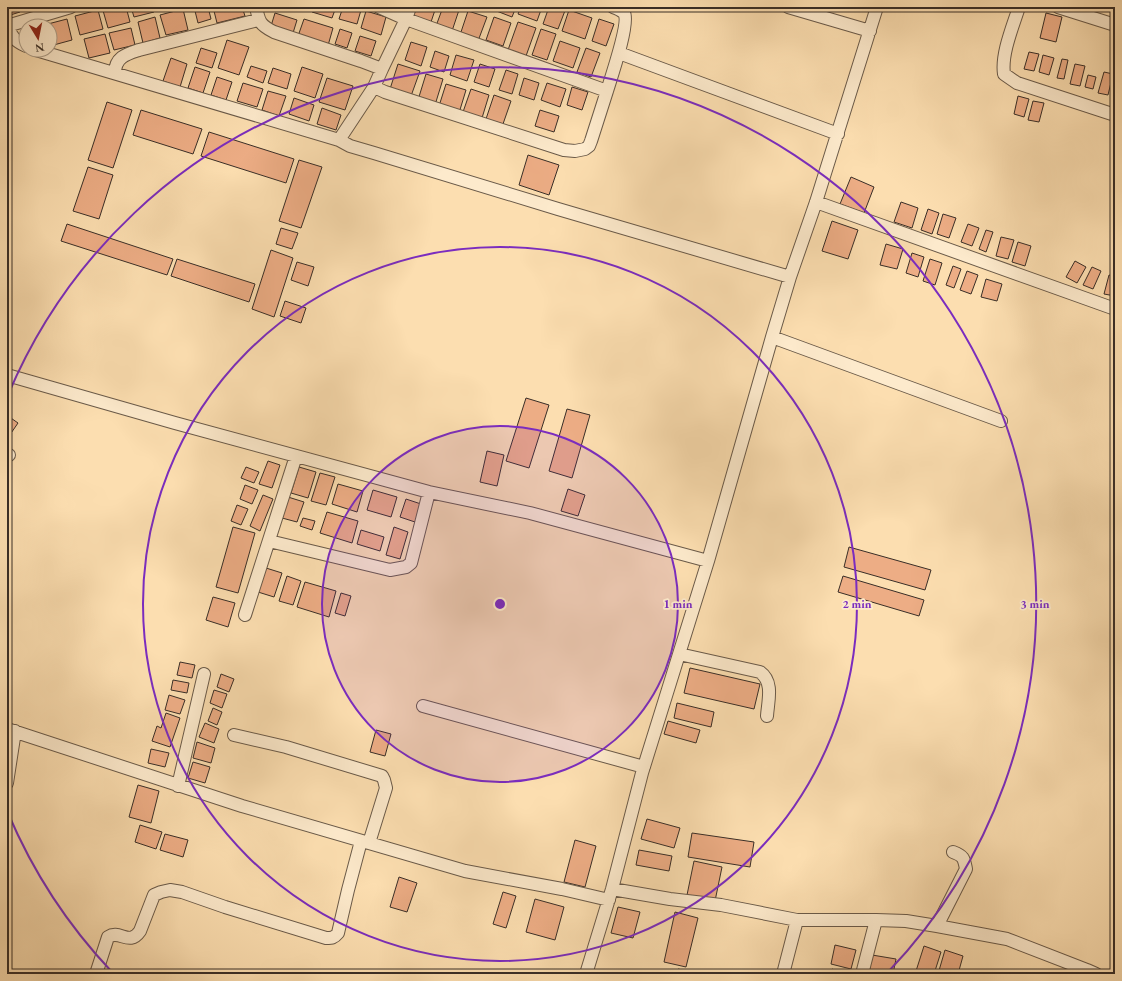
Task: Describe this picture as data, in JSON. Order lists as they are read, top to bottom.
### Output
{
  "north": "bottom",
  "rings": ["1 min", "2 min", "3 min"]
}
